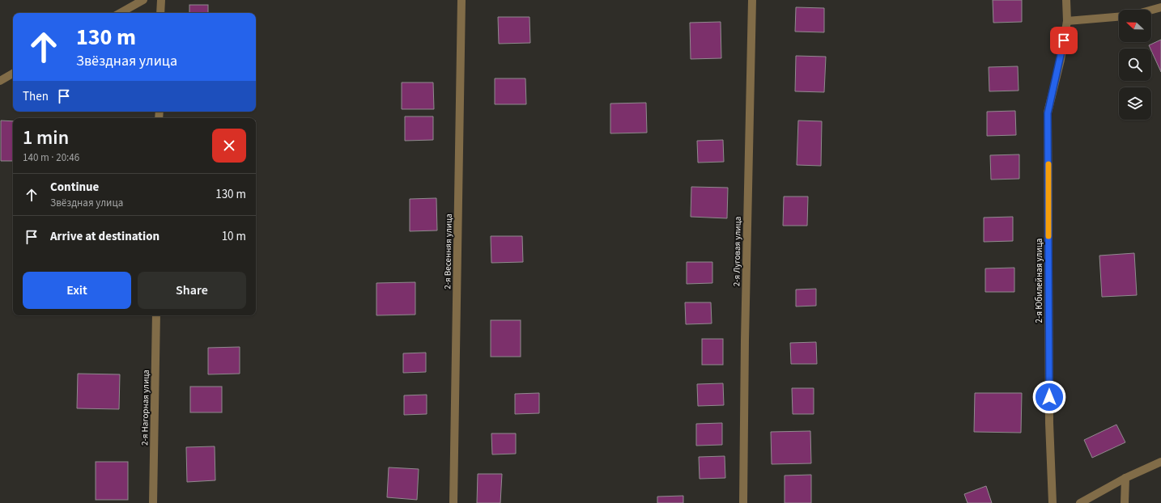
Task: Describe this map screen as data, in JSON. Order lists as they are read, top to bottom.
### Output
{
  "streets": {
    "street": [
      "2-я Весенняя улица",
      "2-я Луговая улица",
      "2-я Юбилейная улица",
      "2-я Нагорная улица"
    ]
  },
  "north": "left",
  "page": {
    "turn": ["130 m", "Звёздная улица"],
    "then": "Then",
    "heading": ["1 min", "140 m · 20:46"],
    "list": [
      {
        "name": "Continue",
        "note": "Звёздная улица",
        "value": "130 m"
      },
      {
        "name": "Arrive at destination",
        "value": "10 m"
      }
    ],
    "buttons": ["Exit", "Share"]
  }
}
